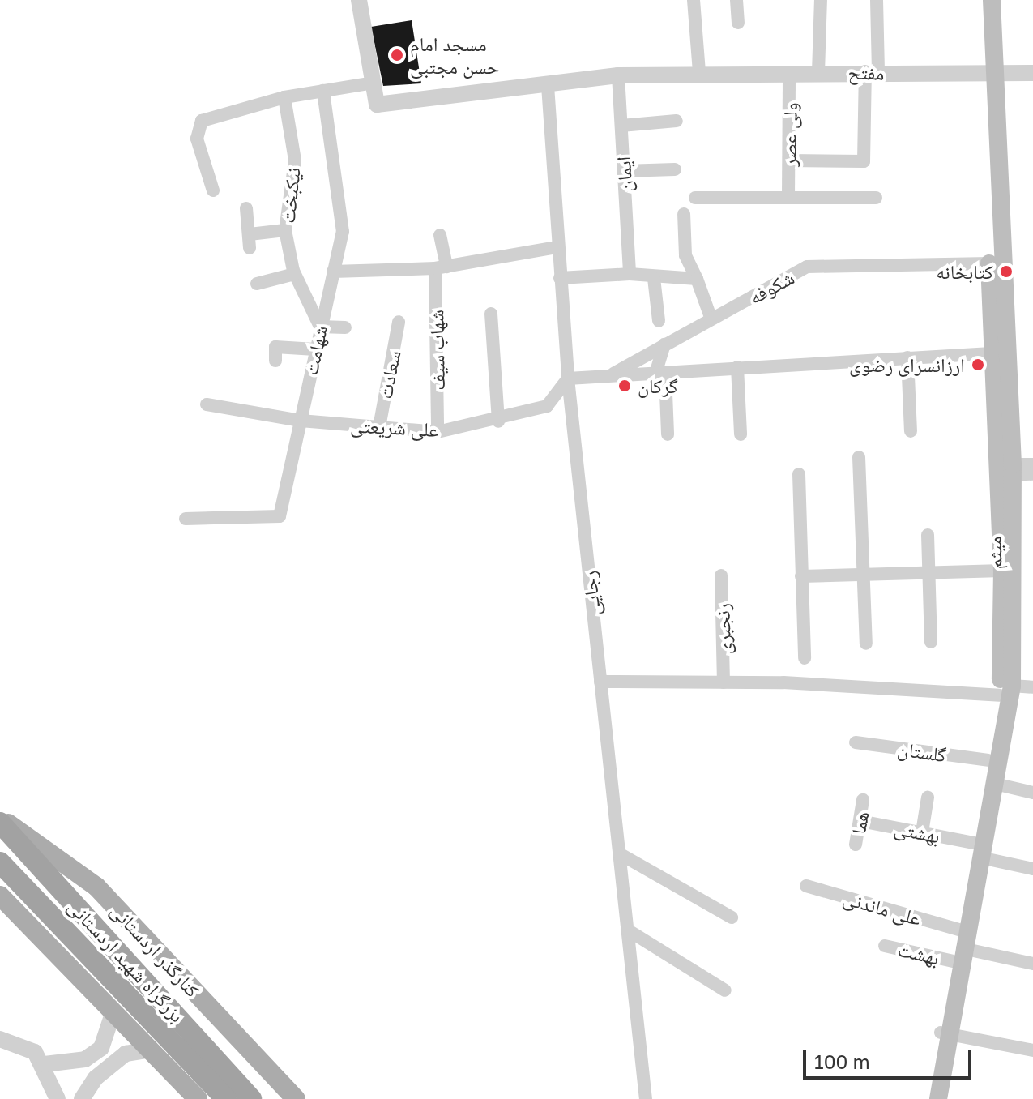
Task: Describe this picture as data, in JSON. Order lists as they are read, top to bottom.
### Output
{
  "streets": {
    "highway": ["بزرگراه شهید اردستانی"],
    "main road": ["میثم", "کنارگذر اردستانی"],
    "street": [
      "مفتح",
      "ولی عصر",
      "ایمان",
      "نیکبخت",
      "شکوفه",
      "شهامت",
      "شهاب سیف",
      "سعادت",
      "علی شریعتی",
      "رجایی",
      "رنجبری",
      "گلستان",
      "هما",
      "بهشتی",
      "علی ماندنی",
      "بهشت"
    ]
  },
  "crossings": [
    ["مفتح", "ولی عصر"],
    ["مفتح", "ایمان"],
    ["مفتح", "میثم"],
    ["مفتح", "رجایی"],
    ["نیکبخت", "شهامت"],
    ["شکوفه", "میثم"],
    ["شهامت", "علی شریعتی"],
    ["شهاب سیف", "علی شریعتی"],
    ["سعادت", "علی شریعتی"],
    ["علی شریعتی", "رجایی"],
    ["میثم", "گلستان"],
    ["میثم", "بهشتی"],
    ["میثم", "علی ماندنی"],
    ["میثم", "بهشت"],
    ["هما", "بهشتی"]
  ],
  "places": [
    "مسجد امام حسن مجتبی",
    "کتابخانه",
    "ارزانسرای رضوی",
    "گرکان"
  ],
  "scale_bar": "100 m"
}
